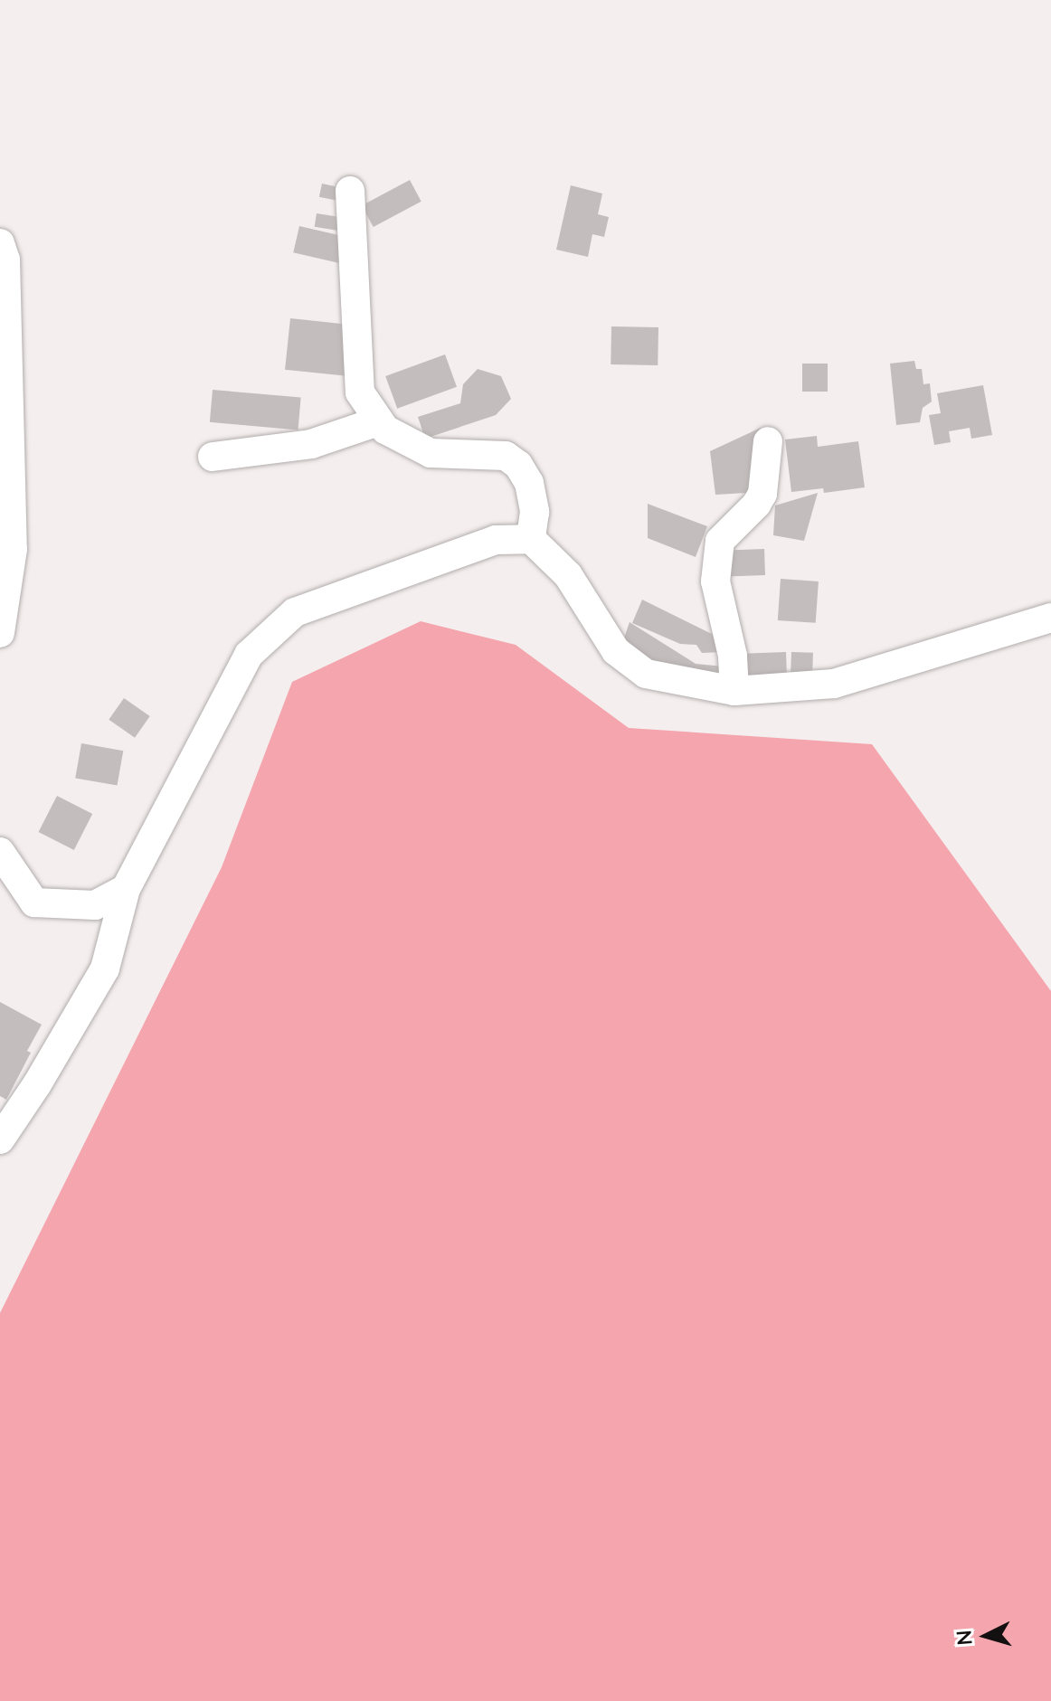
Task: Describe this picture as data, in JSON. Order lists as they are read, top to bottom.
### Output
{
  "north": "left"
}
